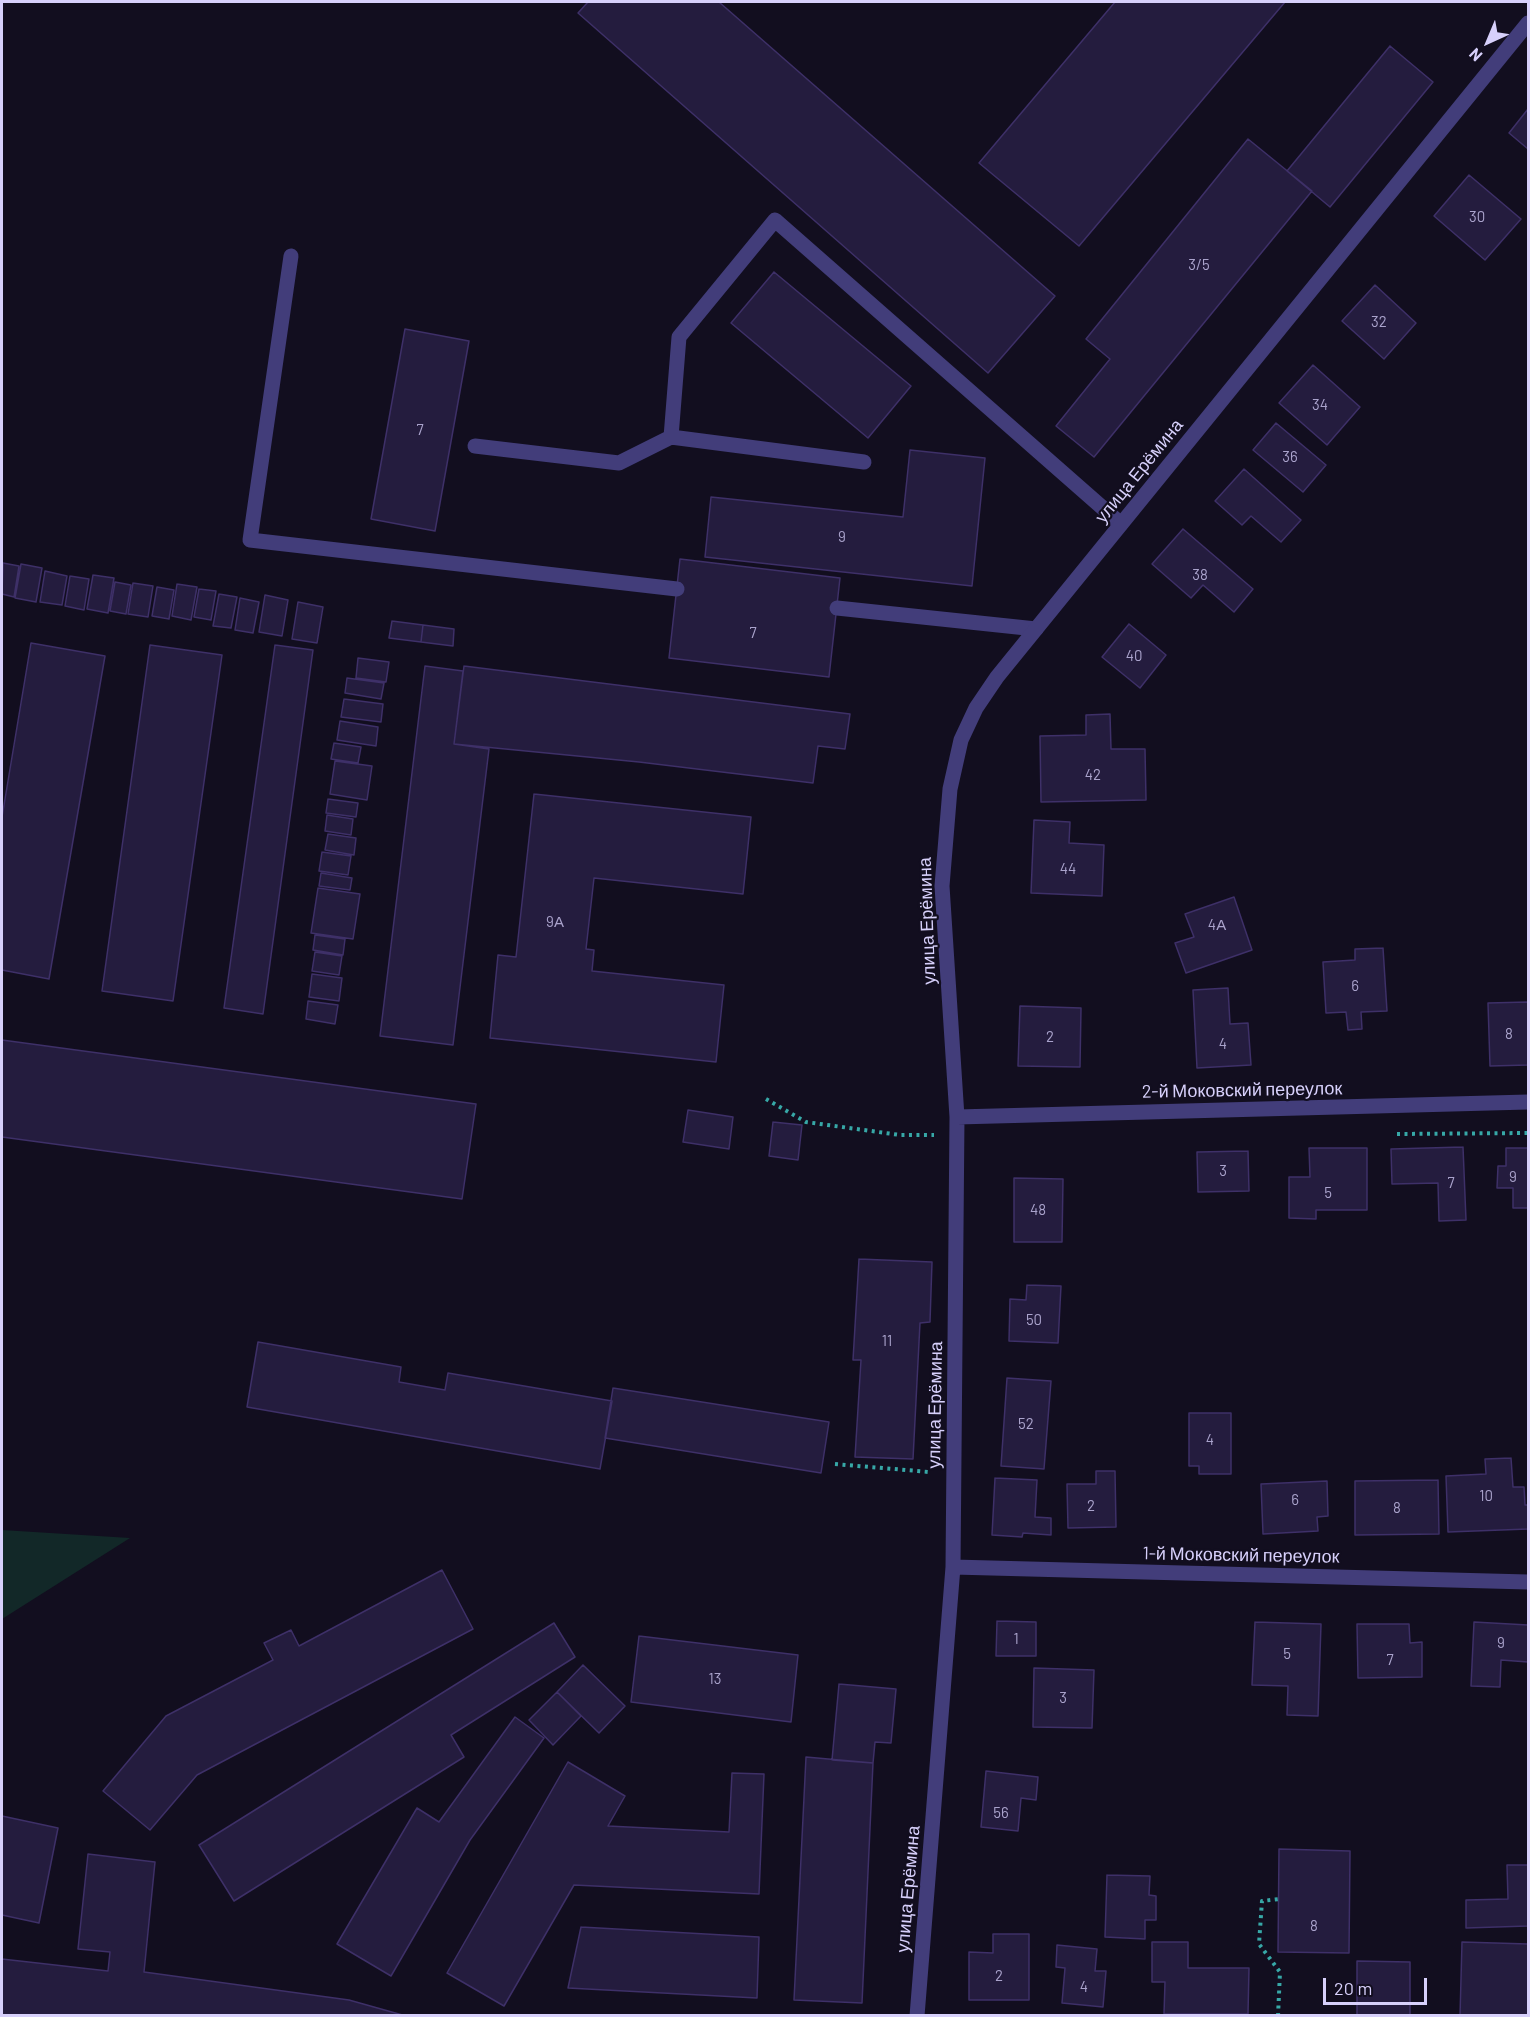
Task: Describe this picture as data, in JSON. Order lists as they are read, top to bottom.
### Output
{
  "streets": {
    "street": ["улица Ерёмина", "2-й Моковский переулок", "1-й Моковский переулок"]
  },
  "crossings": [
    ["улица Ерёмина", "2-й Моковский переулок"],
    ["улица Ерёмина", "1-й Моковский переулок"]
  ],
  "house_numbers": [
    "30",
    "3/5",
    "32",
    "34",
    "7",
    "36",
    "9",
    "38",
    "7",
    "40",
    "42",
    "44",
    "9А",
    "4А",
    "6",
    "8",
    "2",
    "4",
    "3",
    "9",
    "7",
    "5",
    "48",
    "50",
    "11",
    "52",
    "4",
    "10",
    "6",
    "2",
    "8",
    "1",
    "9",
    "5",
    "7",
    "13",
    "3",
    "56",
    "8",
    "2",
    "4"
  ],
  "scale_bar": "20 m",
  "north": "bottom left"
}
